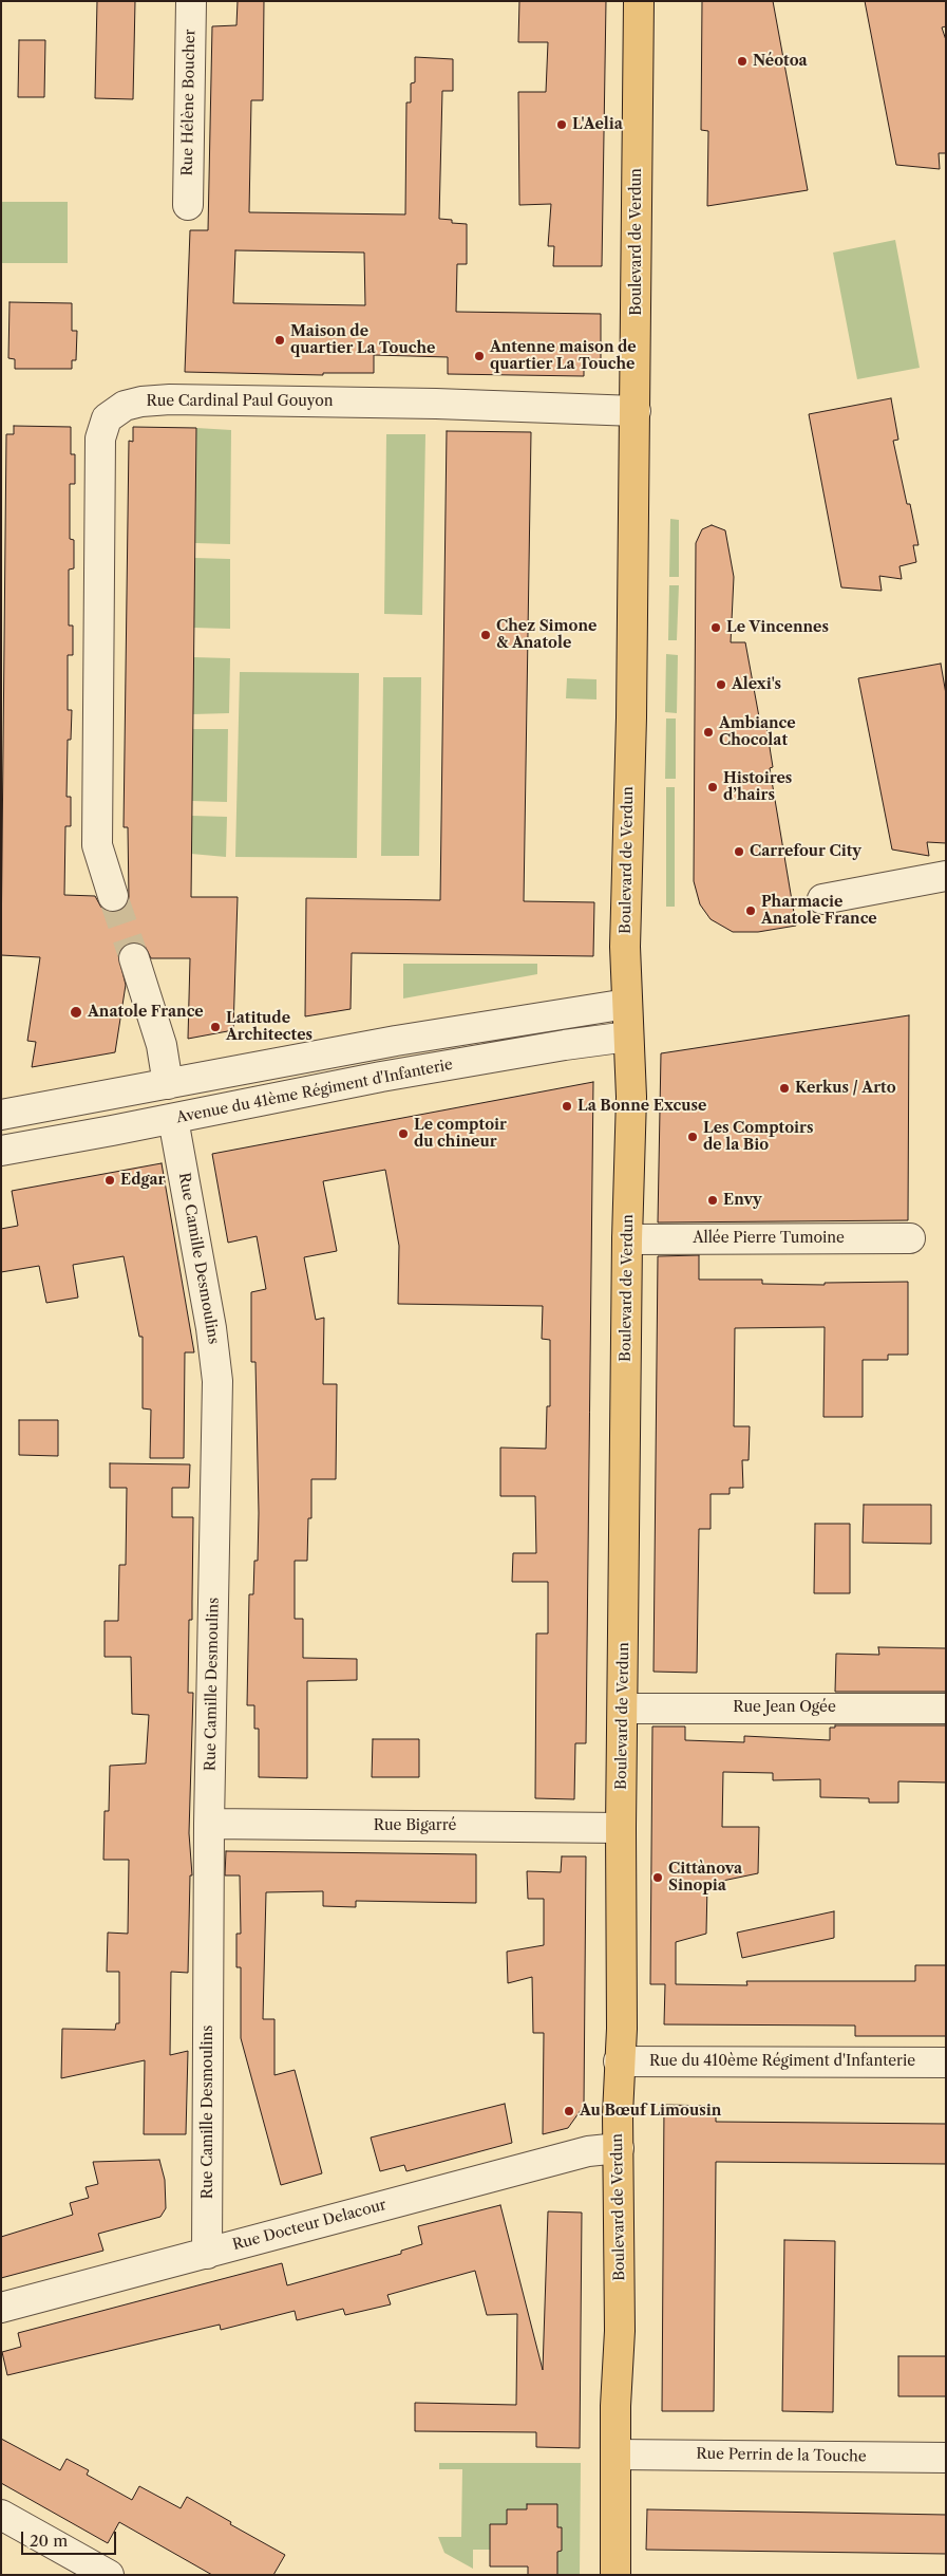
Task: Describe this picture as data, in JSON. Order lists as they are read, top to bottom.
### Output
{
  "streets": {
    "main road": ["Boulevard de Verdun"],
    "street": [
      "Rue Hélène Boucher",
      "Rue Cardinal Paul Gouyon",
      "Avenue du 41ème Régiment d'Infanterie",
      "Allée Pierre Tumoine",
      "Rue Camille Desmoulins",
      "Rue Jean Ogée",
      "Rue Bigarré",
      "Rue du 410ème Régiment d'Infanterie",
      "Rue Docteur Delacour",
      "Rue Perrin de la Touche"
    ]
  },
  "crossings": [
    ["Boulevard de Verdun", "Rue Cardinal Paul Gouyon"],
    ["Boulevard de Verdun", "Avenue du 41ème Régiment d'Infanterie"],
    ["Boulevard de Verdun", "Allée Pierre Tumoine"],
    ["Boulevard de Verdun", "Rue Jean Ogée"],
    ["Boulevard de Verdun", "Rue Bigarré"],
    ["Boulevard de Verdun", "Rue du 410ème Régiment d'Infanterie"],
    ["Boulevard de Verdun", "Rue Docteur Delacour"],
    ["Boulevard de Verdun", "Rue Perrin de la Touche"],
    ["Avenue du 41ème Régiment d'Infanterie", "Rue Camille Desmoulins"],
    ["Rue Camille Desmoulins", "Rue Bigarré"],
    ["Rue Camille Desmoulins", "Rue Docteur Delacour"]
  ],
  "places": [
    "Néotoa",
    "L'Aelia",
    "Maison de quartier La Touche",
    "Antenne maison de quartier La Touche",
    "Le Vincennes",
    "Chez Simone & Anatole",
    "Alexi's",
    "Ambiance Chocolat",
    "Histoires d’hairs",
    "Carrefour City",
    "Pharmacie Anatole France",
    "Anatole France",
    "Latitude Architectes",
    "Kerkus / Arto",
    "La Bonne Excuse",
    "Le comptoir du chineur",
    "Les Comptoirs de la Bio",
    "Edgar",
    "Envy",
    "Cittànova Sinopia",
    "Au Bœuf Limousin"
  ],
  "scale_bar": "20 m"
}
